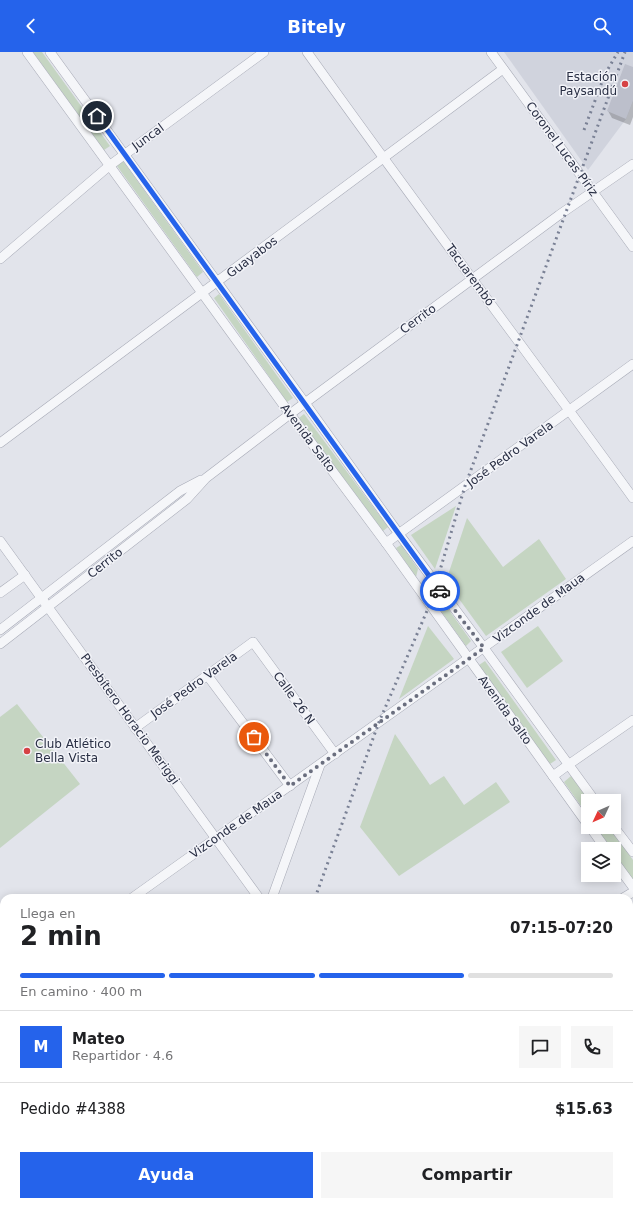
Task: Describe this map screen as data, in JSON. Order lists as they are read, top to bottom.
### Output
{
  "streets": {
    "street": [
      "Juncal",
      "Coronel Lucas Píriz",
      "Guayabos",
      "Tacuarembó",
      "Cerrito",
      "Avenida Salto",
      "José Pedro Varela",
      "Vizconde de Maua",
      "Calle 26 N",
      "Presbítero Horacio Meriggi"
    ]
  },
  "crossings": [
    ["Juncal", "Avenida Salto"],
    ["Coronel Lucas Píriz", "Guayabos"],
    ["Coronel Lucas Píriz", "Cerrito"],
    ["Guayabos", "Tacuarembó"],
    ["Guayabos", "Avenida Salto"],
    ["Tacuarembó", "Cerrito"],
    ["Tacuarembó", "José Pedro Varela"],
    ["Cerrito", "Avenida Salto"],
    ["Cerrito", "Presbítero Horacio Meriggi"],
    ["Avenida Salto", "José Pedro Varela"],
    ["Avenida Salto", "Vizconde de Maua"],
    ["José Pedro Varela", "Calle 26 N"],
    ["José Pedro Varela", "Presbítero Horacio Meriggi"],
    ["Vizconde de Maua", "Calle 26 N"],
    ["Vizconde de Maua", "Presbítero Horacio Meriggi"]
  ],
  "places": ["Estación Paysandú", "Club Atlético Bella Vista"],
  "north": "bottom left",
  "page": {
    "header": "Bitely",
    "heading": ["2 min", "Llega en", "07:15–07:20"],
    "panel": [
      "Mateo",
      "Repartidor · 4.6",
      "Pedido #4388",
      "$15.63"
    ],
    "bar": "En camino · 400 m",
    "round": "M",
    "buttons": ["Ayuda", "Compartir"]
  }
}
